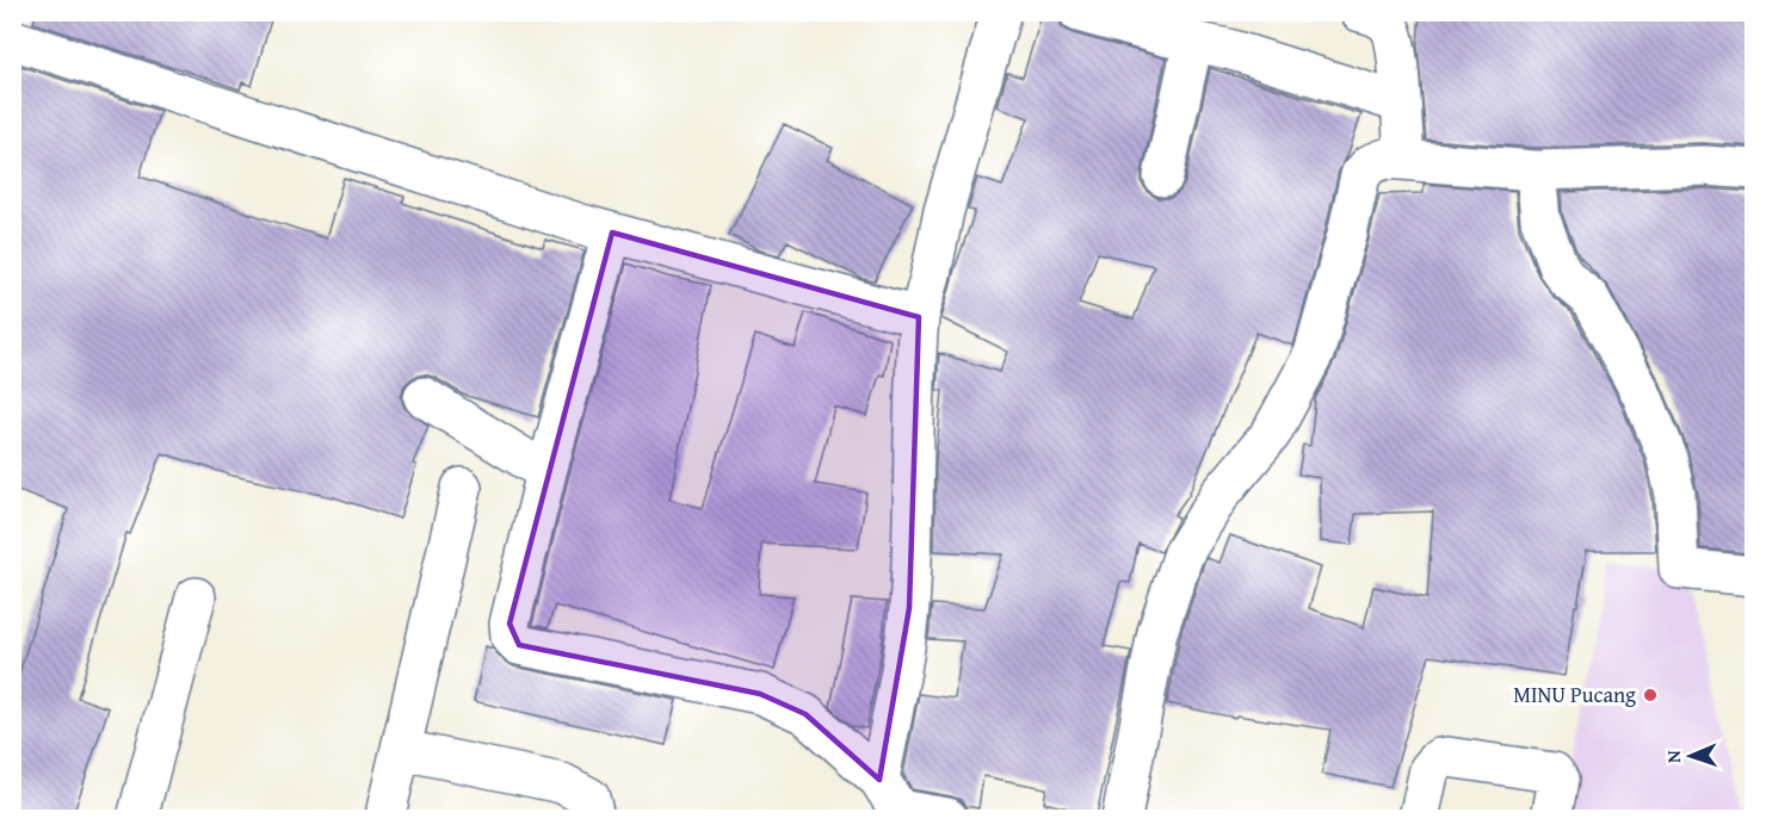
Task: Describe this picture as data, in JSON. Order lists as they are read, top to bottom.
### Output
{
  "places": ["MINU Pucang"],
  "north": "left"
}
